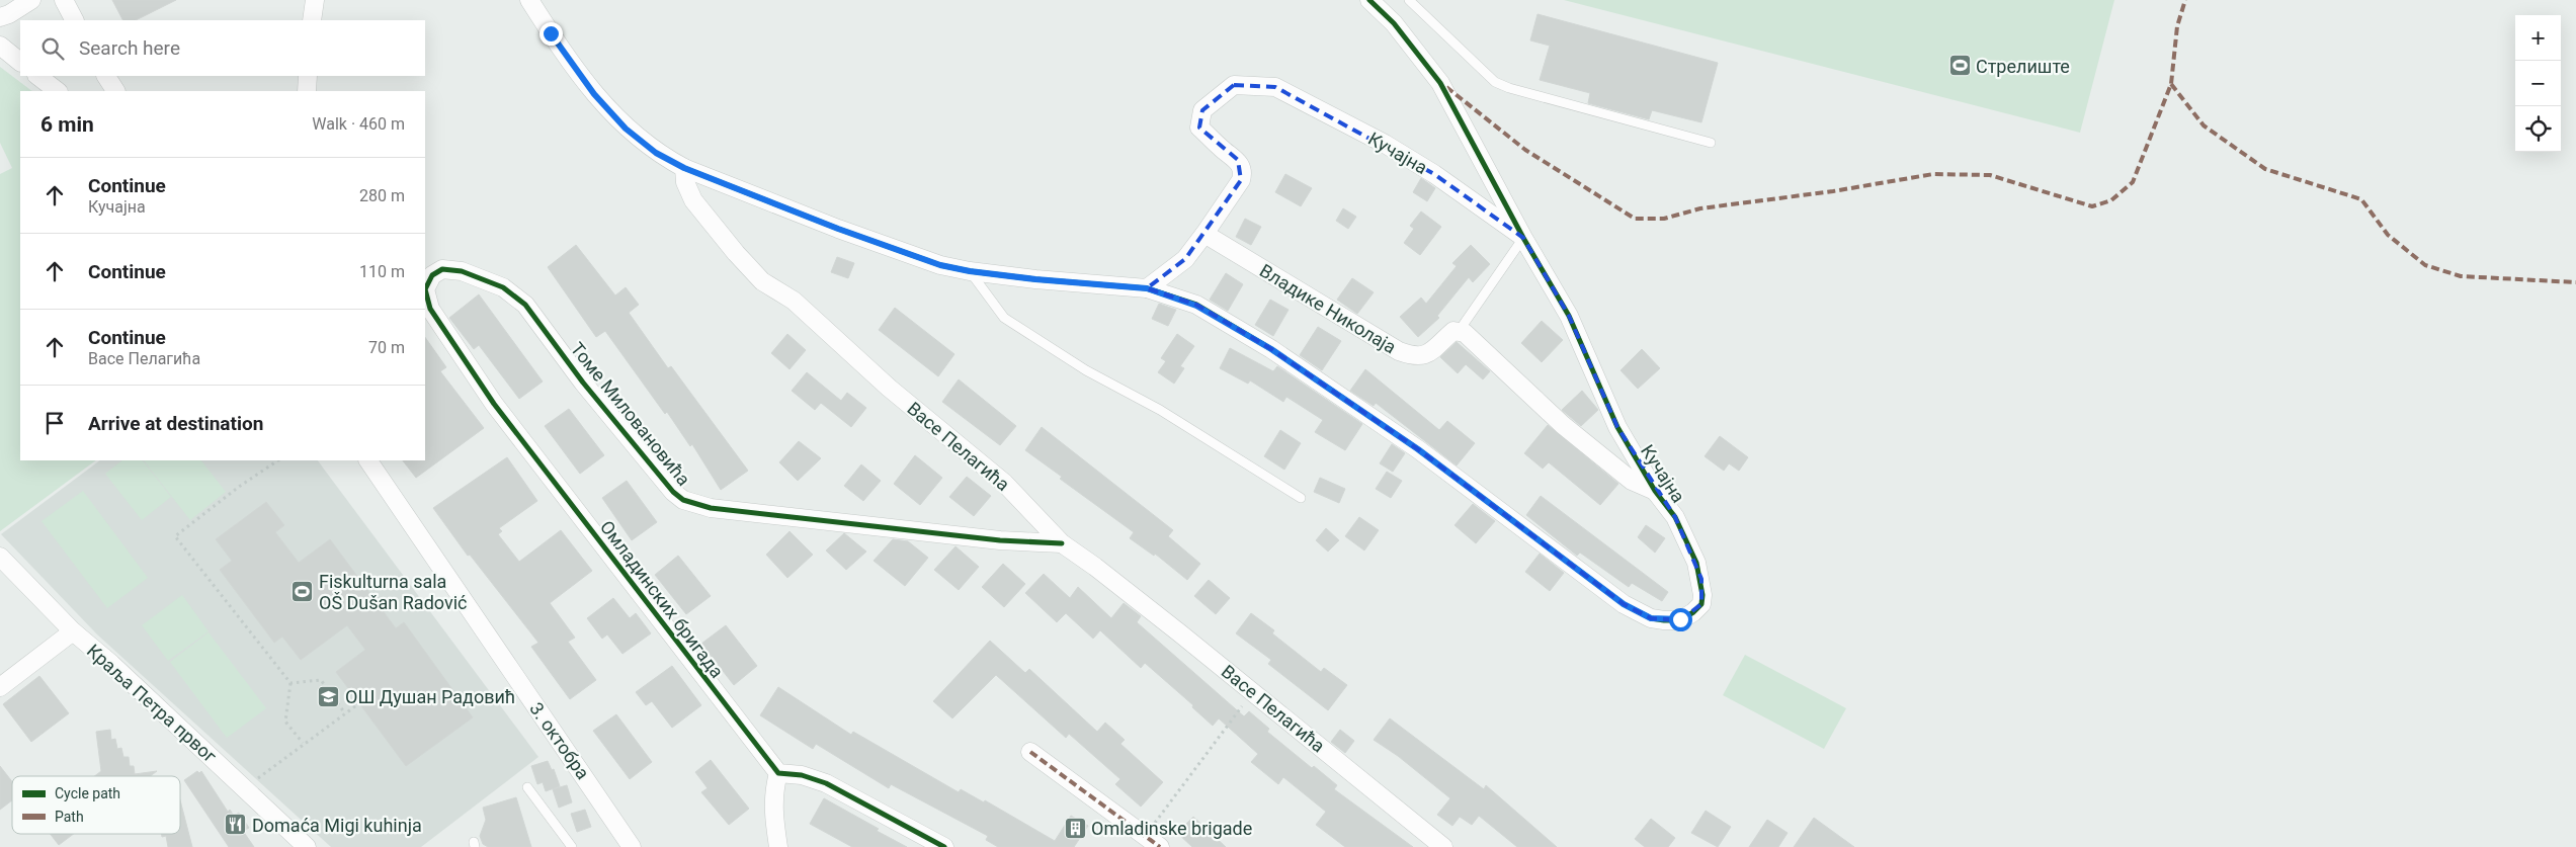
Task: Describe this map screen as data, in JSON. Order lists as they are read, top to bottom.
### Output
{
  "streets": {
    "street": [
      "Кучајна",
      "Владике Николаја",
      "Томе Миловановића",
      "Васе Пелагића",
      "Омладинских бригада",
      "Краља Петра првог",
      "3. октобра"
    ]
  },
  "crossings": [
    ["Кучајна", "Владике Николаја"],
    ["Кучајна", "Васе Пелагића"],
    ["Томе Миловановића", "Васе Пелагића"],
    ["Томе Миловановића", "Омладинских бригада"]
  ],
  "places": {
    "sports": ["Стрелиште", "Fiskulturna sala OŠ Dušan Radović"],
    "school or university": ["ОШ Душан Радовић"],
    "restaurant": ["Domaća Migi kuhinja"],
    "building": ["Omladinske brigade"]
  },
  "legend": ["Cycle path", "Path"],
  "page": {
    "map_buttons": ["+", "−"],
    "search": "Search here",
    "heading": ["6 min", "Walk · 460 m"],
    "list": [
      ["Continue", "Кучајна", "280 m"],
      ["Continue", "110 m"],
      ["Continue", "Васе Пелагића", "70 m"],
      "Arrive at destination"
    ]
  }
}
